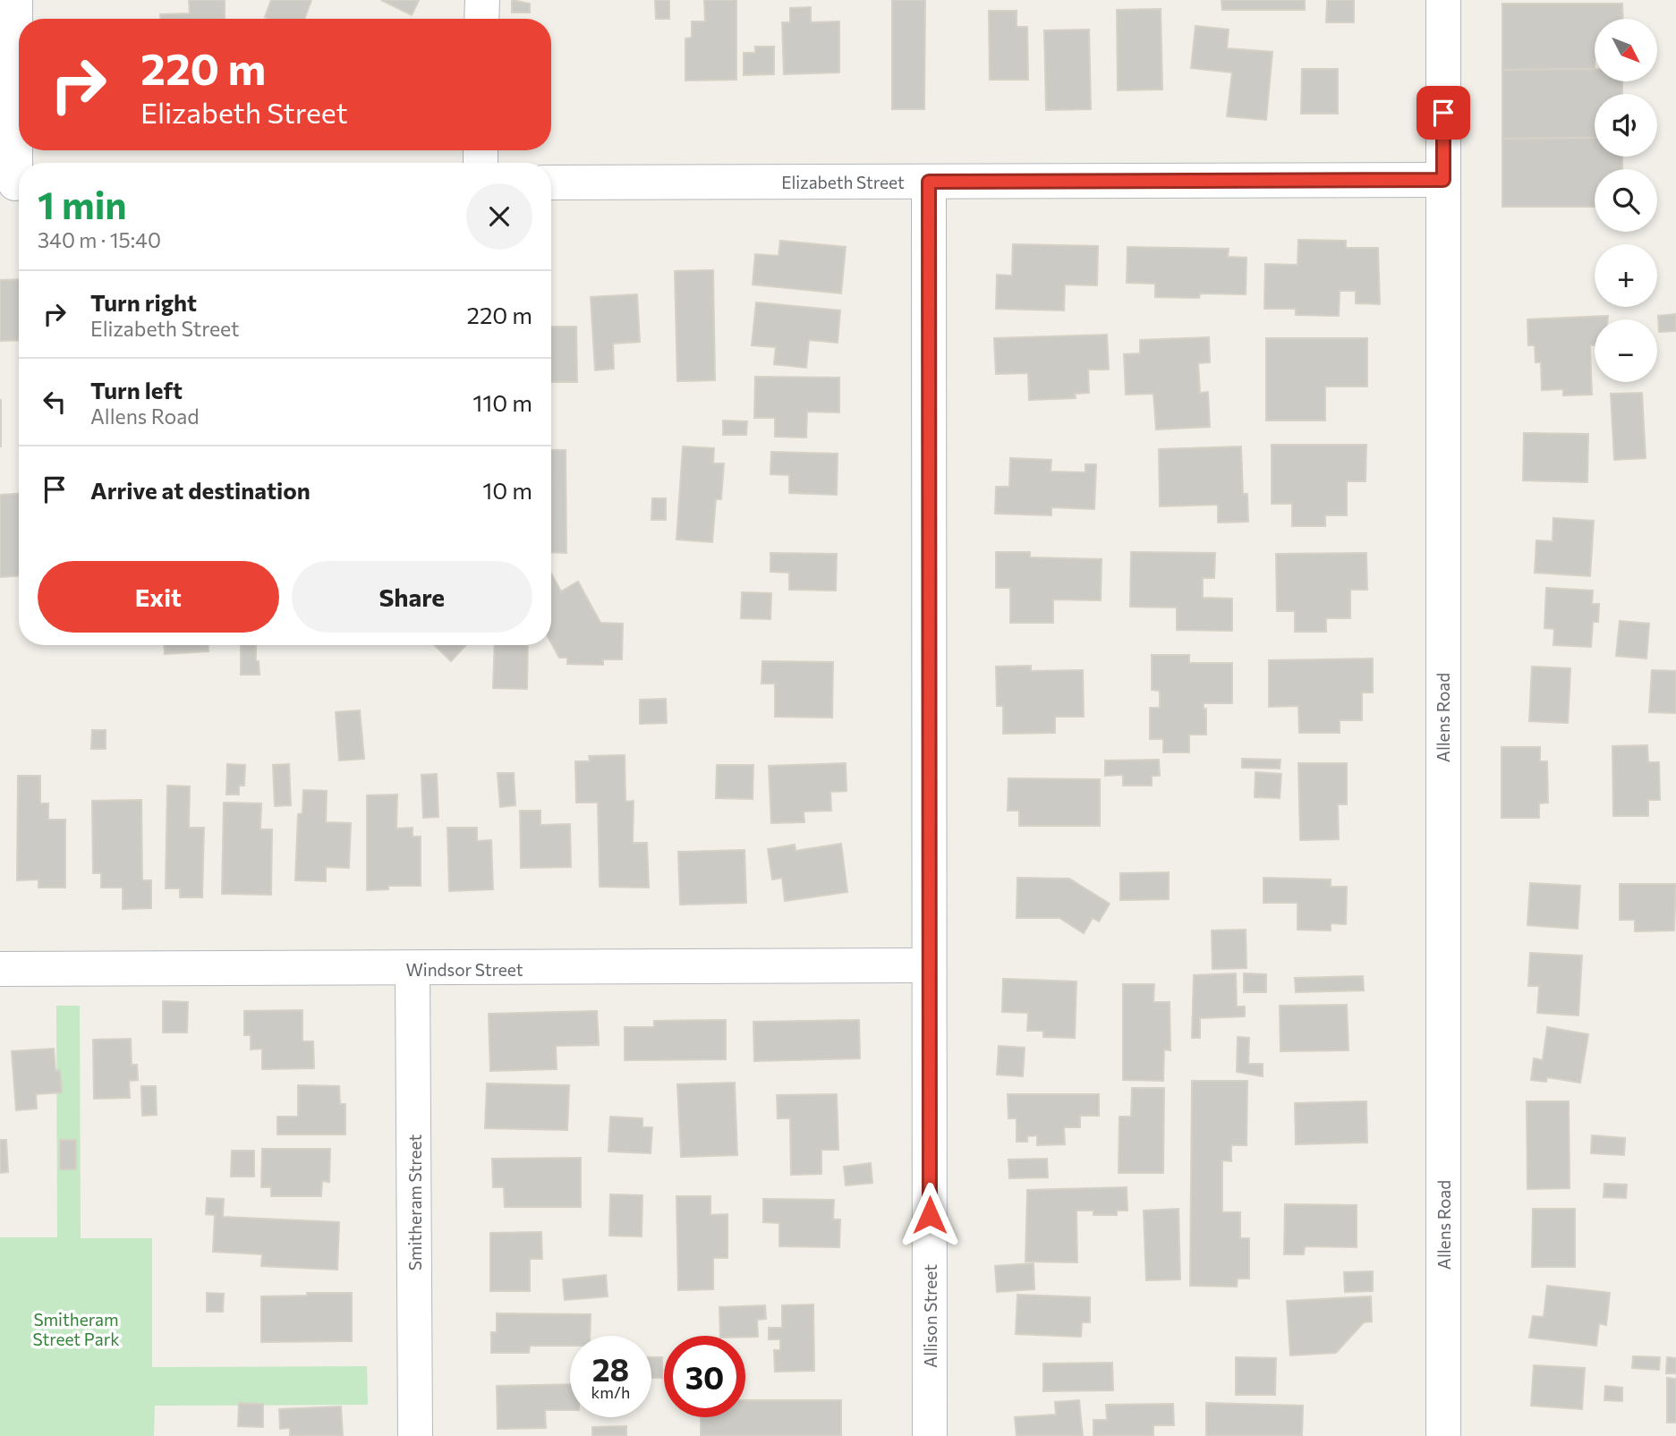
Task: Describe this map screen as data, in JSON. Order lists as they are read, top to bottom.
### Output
{
  "streets": {
    "street": [
      "Elizabeth Street",
      "Allens Road",
      "Windsor Street",
      "Smitheram Street",
      "Allison Street"
    ]
  },
  "crossings": [
    ["Elizabeth Street", "Allens Road"],
    ["Elizabeth Street", "Allison Street"],
    ["Windsor Street", "Smitheram Street"],
    ["Windsor Street", "Allison Street"]
  ],
  "parks": ["Smitheram Street Park"],
  "north": "bottom right",
  "page": {
    "map_buttons": ["+", "−"],
    "turn": ["220 m", "Elizabeth Street"],
    "heading": ["1 min", "340 m · 15:40"],
    "list": [
      {
        "name": "Turn right",
        "note": "Elizabeth Street",
        "value": "220 m"
      },
      {
        "name": "Turn left",
        "note": "Allens Road",
        "value": "110 m"
      },
      {
        "name": "Arrive at destination",
        "value": "10 m"
      }
    ],
    "buttons": ["Exit", "Share"],
    "speed": "28 km/h",
    "limit": "30"
  }
}
